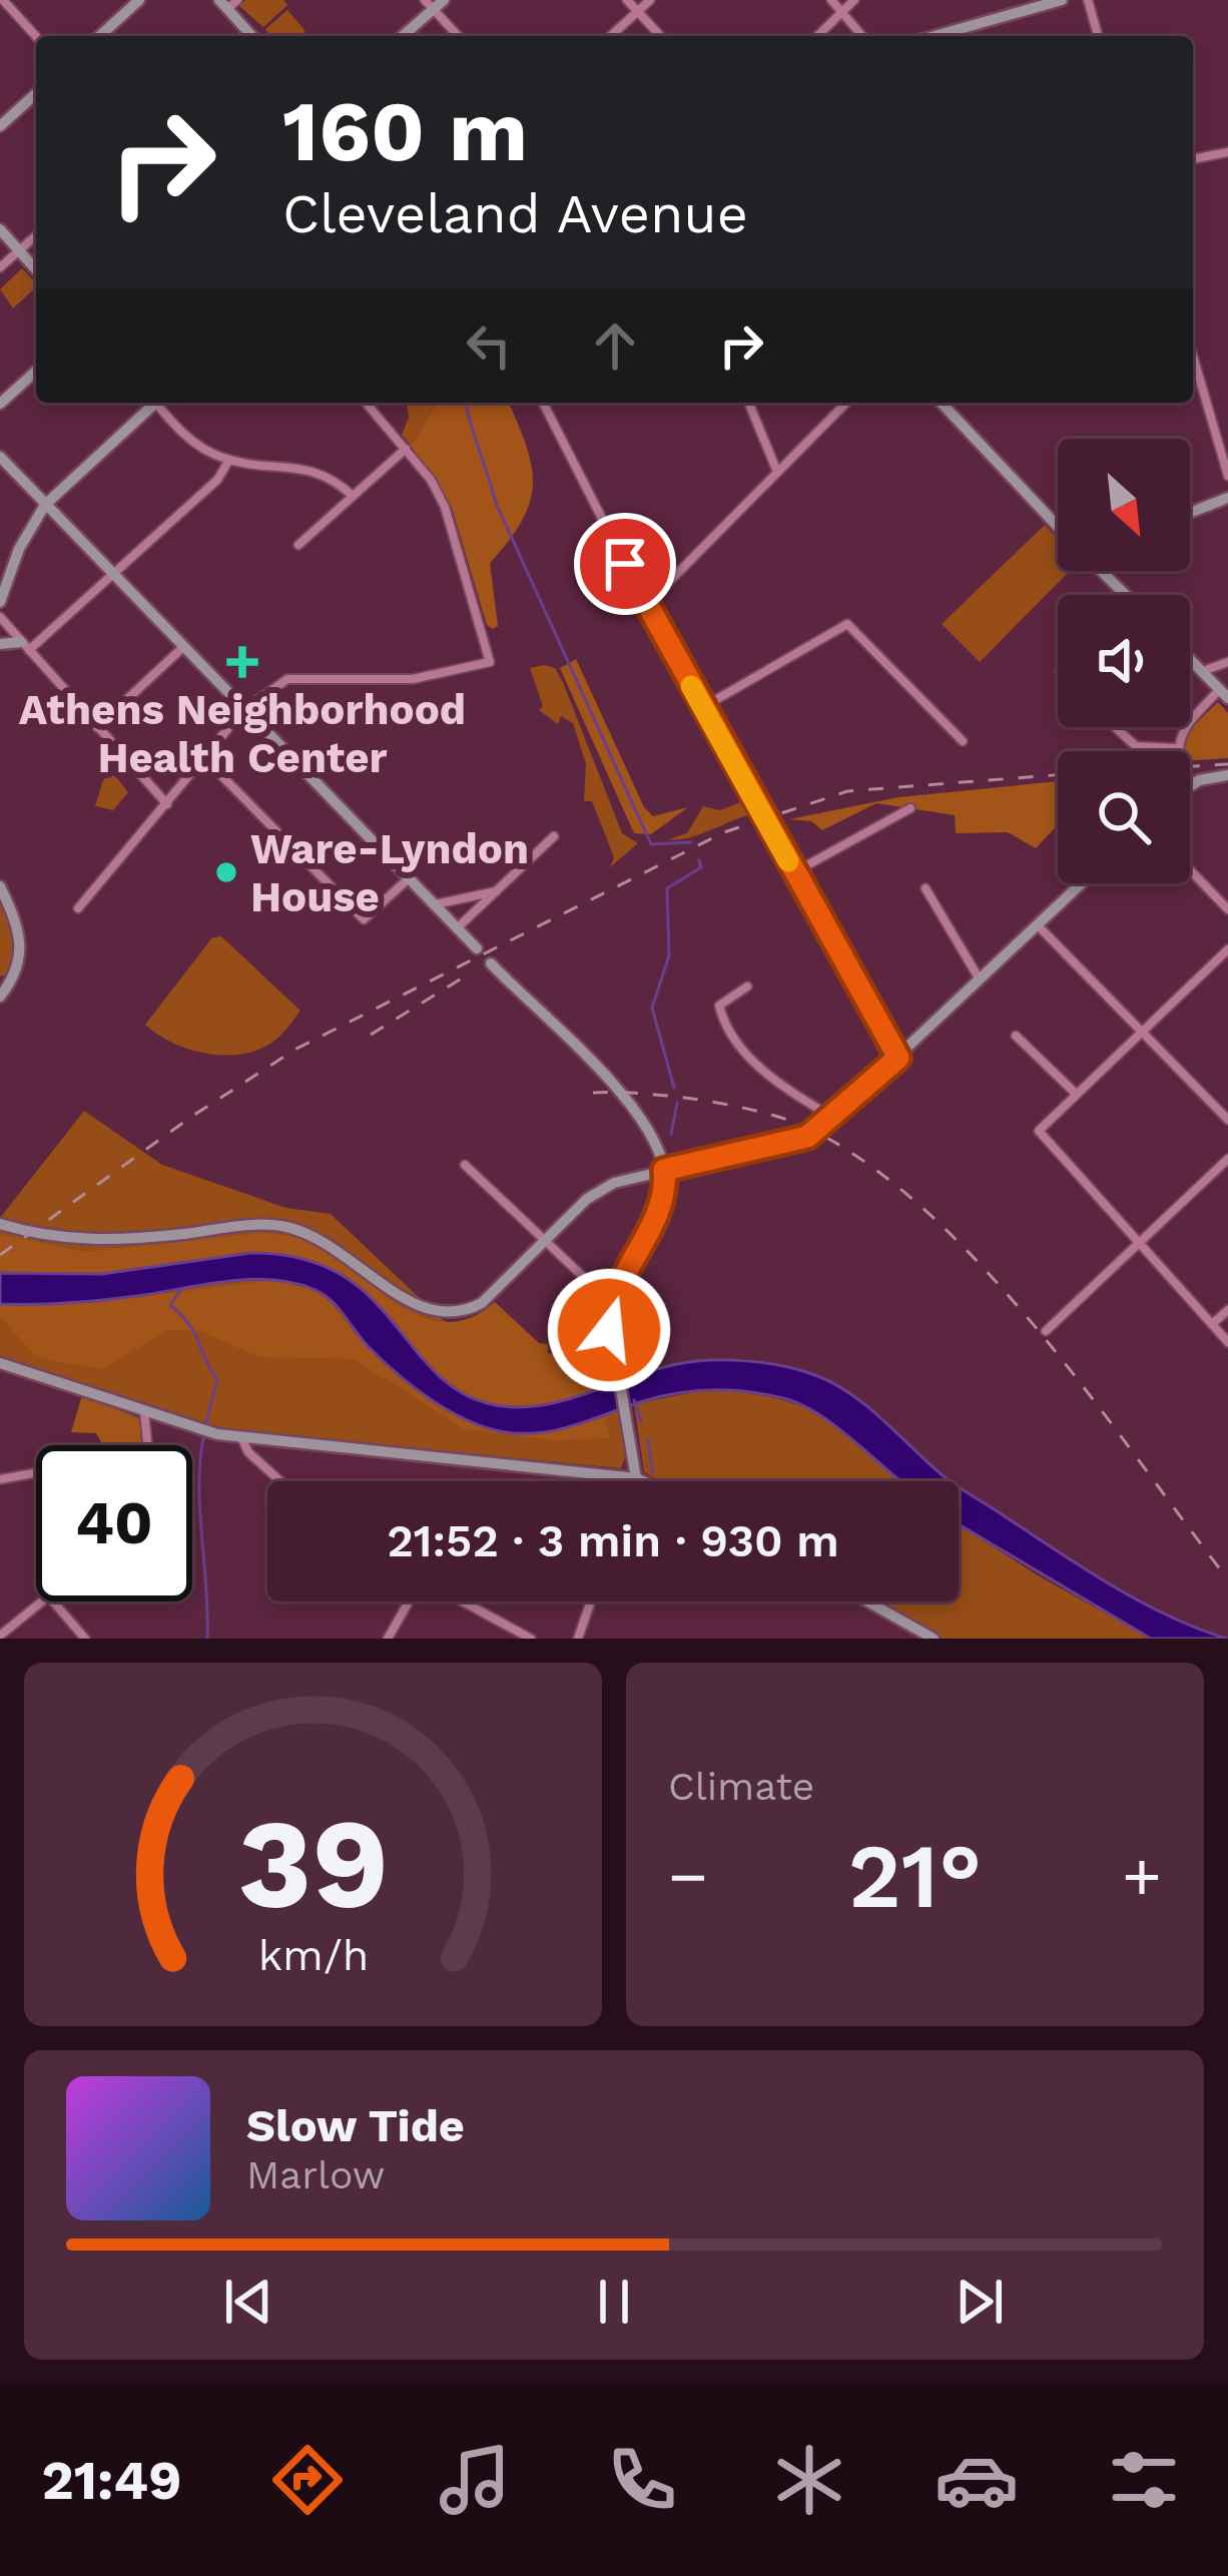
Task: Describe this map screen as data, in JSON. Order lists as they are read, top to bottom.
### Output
{
  "places": {
    "health": ["Athens Neighborhood Health Center"],
    "other": ["Ware-Lyndon House"]
  },
  "north": "bottom right",
  "page": {
    "turn": ["160 m", "Cleveland Avenue"],
    "limit": "40",
    "trip": "21:52 · 3 min · 930 m",
    "tile": "Climate",
    "heat": ["−", "21°", "+"],
    "song": ["Slow Tide", "Marlow"],
    "tabs": "21:49",
    "gauge": ["39", "km/h"]
  }
}
